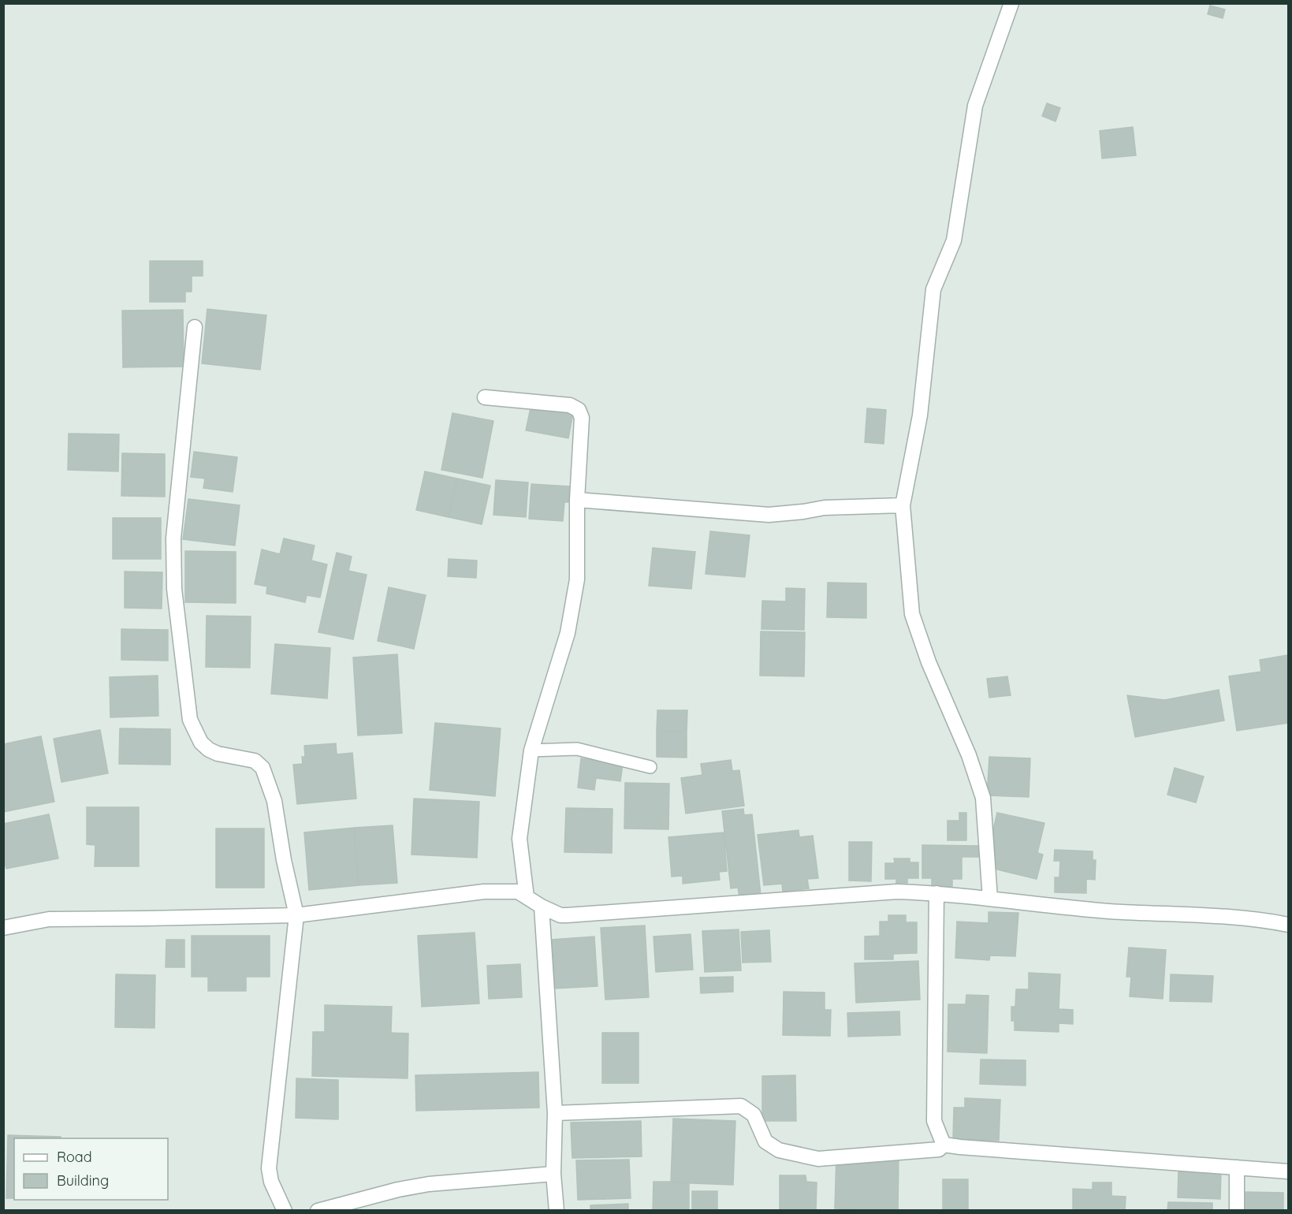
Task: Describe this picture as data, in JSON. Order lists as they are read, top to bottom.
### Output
{
  "legend": ["Road", "Building"]
}
